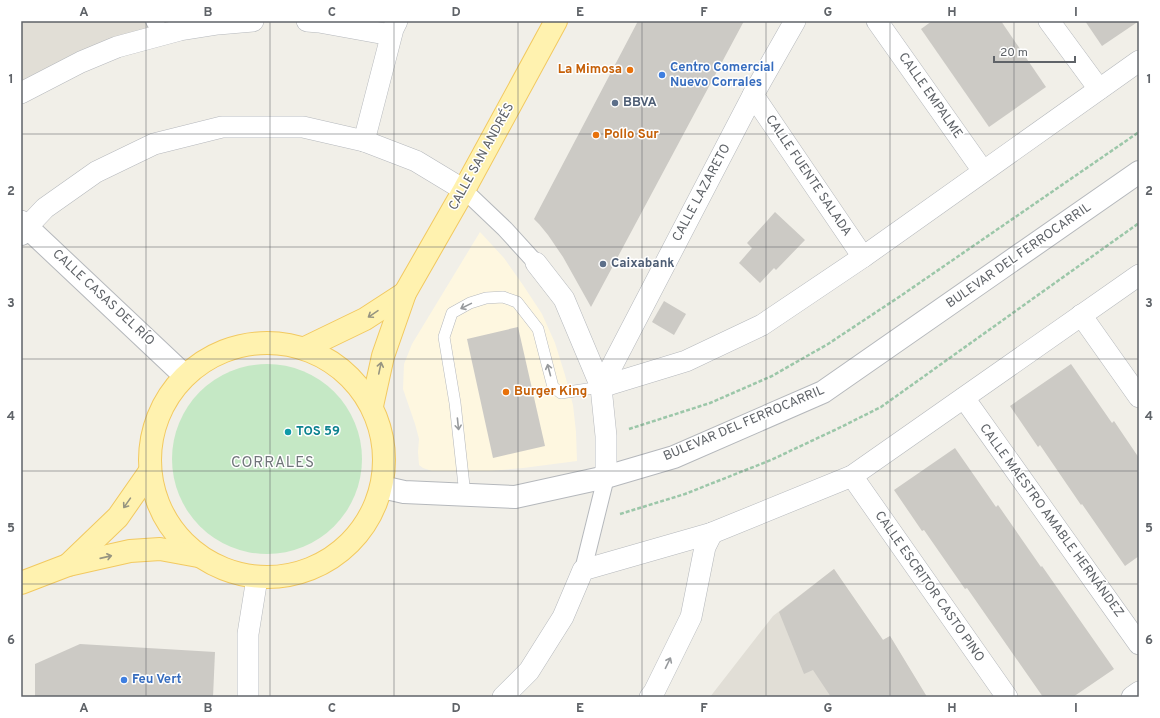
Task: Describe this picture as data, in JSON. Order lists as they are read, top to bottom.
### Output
{
  "streets": {
    "main road": ["CALLE SAN ANDRÉS"],
    "street": [
      "CALLE EMPALME",
      "CALLE FUENTE SALADA",
      "CALLE LAZARETO",
      "BULEVAR DEL FERROCARRIL",
      "CALLE CASAS DEL RÍO",
      "CALLE MAESTRO AMABLE HERNÁNDEZ",
      "CALLE ESCRITOR CASTO PINO"
    ]
  },
  "crossings": [
    ["CALLE FUENTE SALADA", "CALLE LAZARETO"]
  ],
  "districts": ["CORRALES"],
  "places": [
    "La Mimosa",
    "Centro Comercial Nuevo Corrales",
    "BBVA",
    "Pollo Sur",
    "Caixabank",
    "Burger King",
    "TOS 59",
    "Feu Vert"
  ],
  "scale_bar": "20 m",
  "grid": {
    "columns": [
      "A",
      "B",
      "C",
      "D",
      "E",
      "F",
      "G",
      "H",
      "I"
    ],
    "rows": [
      "1",
      "2",
      "3",
      "4",
      "5",
      "6"
    ]
  }
}
